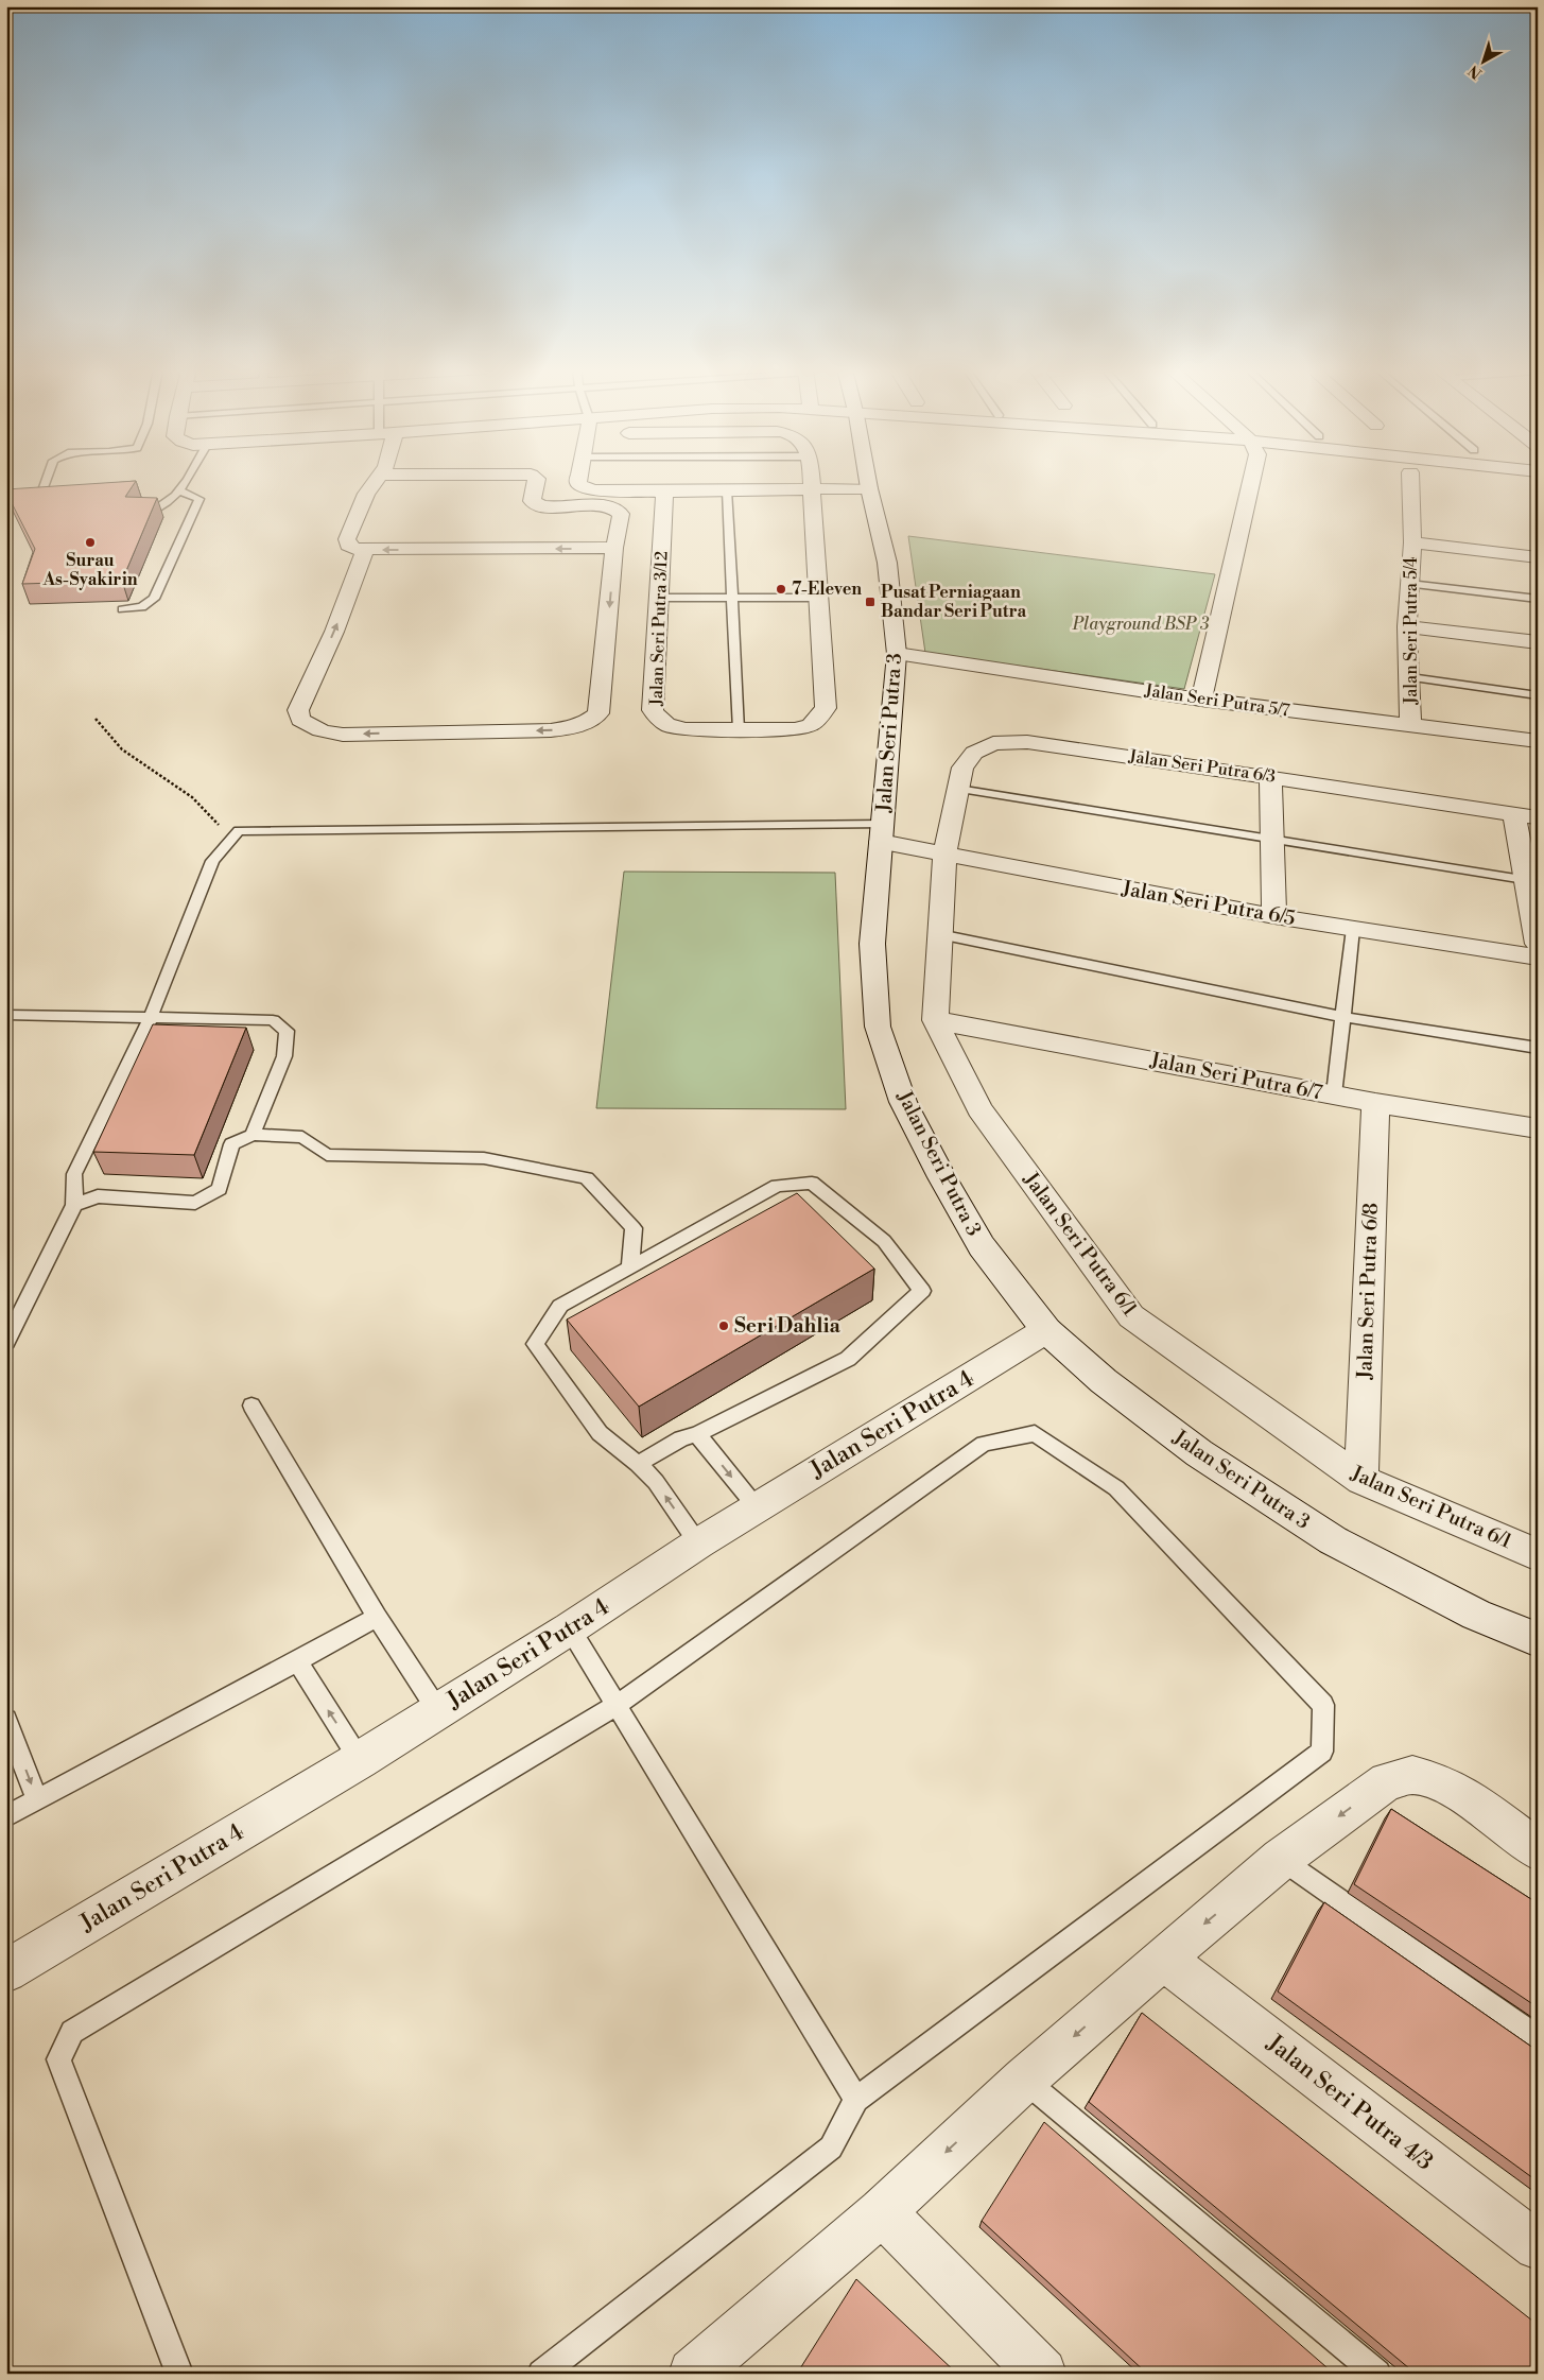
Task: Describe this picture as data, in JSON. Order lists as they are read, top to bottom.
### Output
{
  "streets": {
    "street": [
      "Jalan Seri Putra 3/12",
      "Jalan Seri Putra 5/4",
      "Jalan Seri Putra 5/7",
      "Jalan Seri Putra 3",
      "Jalan Seri Putra 6/3",
      "Jalan Seri Putra 6/5",
      "Jalan Seri Putra 6/7",
      "Jalan Seri Putra 6/1",
      "Jalan Seri Putra 6/8",
      "Jalan Seri Putra 4",
      "Jalan Seri Putra 4/3"
    ]
  },
  "crossings": [
    ["Jalan Seri Putra 5/4", "Jalan Seri Putra 5/7"],
    ["Jalan Seri Putra 5/7", "Jalan Seri Putra 3"],
    ["Jalan Seri Putra 3", "Jalan Seri Putra 6/5"],
    ["Jalan Seri Putra 3", "Jalan Seri Putra 4"],
    ["Jalan Seri Putra 6/3", "Jalan Seri Putra 6/5"],
    ["Jalan Seri Putra 6/3", "Jalan Seri Putra 6/1"],
    ["Jalan Seri Putra 6/5", "Jalan Seri Putra 6/1"],
    ["Jalan Seri Putra 6/7", "Jalan Seri Putra 6/1"],
    ["Jalan Seri Putra 6/7", "Jalan Seri Putra 6/8"],
    ["Jalan Seri Putra 6/1", "Jalan Seri Putra 6/8"]
  ],
  "parks": ["Playground BSP 3"],
  "places": {
    "other": ["Surau As-Syakirin", "7-Eleven", "Seri Dahlia"],
    "transit": ["Pusat Perniagaan Bandar Seri Putra"]
  },
  "north": "bottom left"
}
